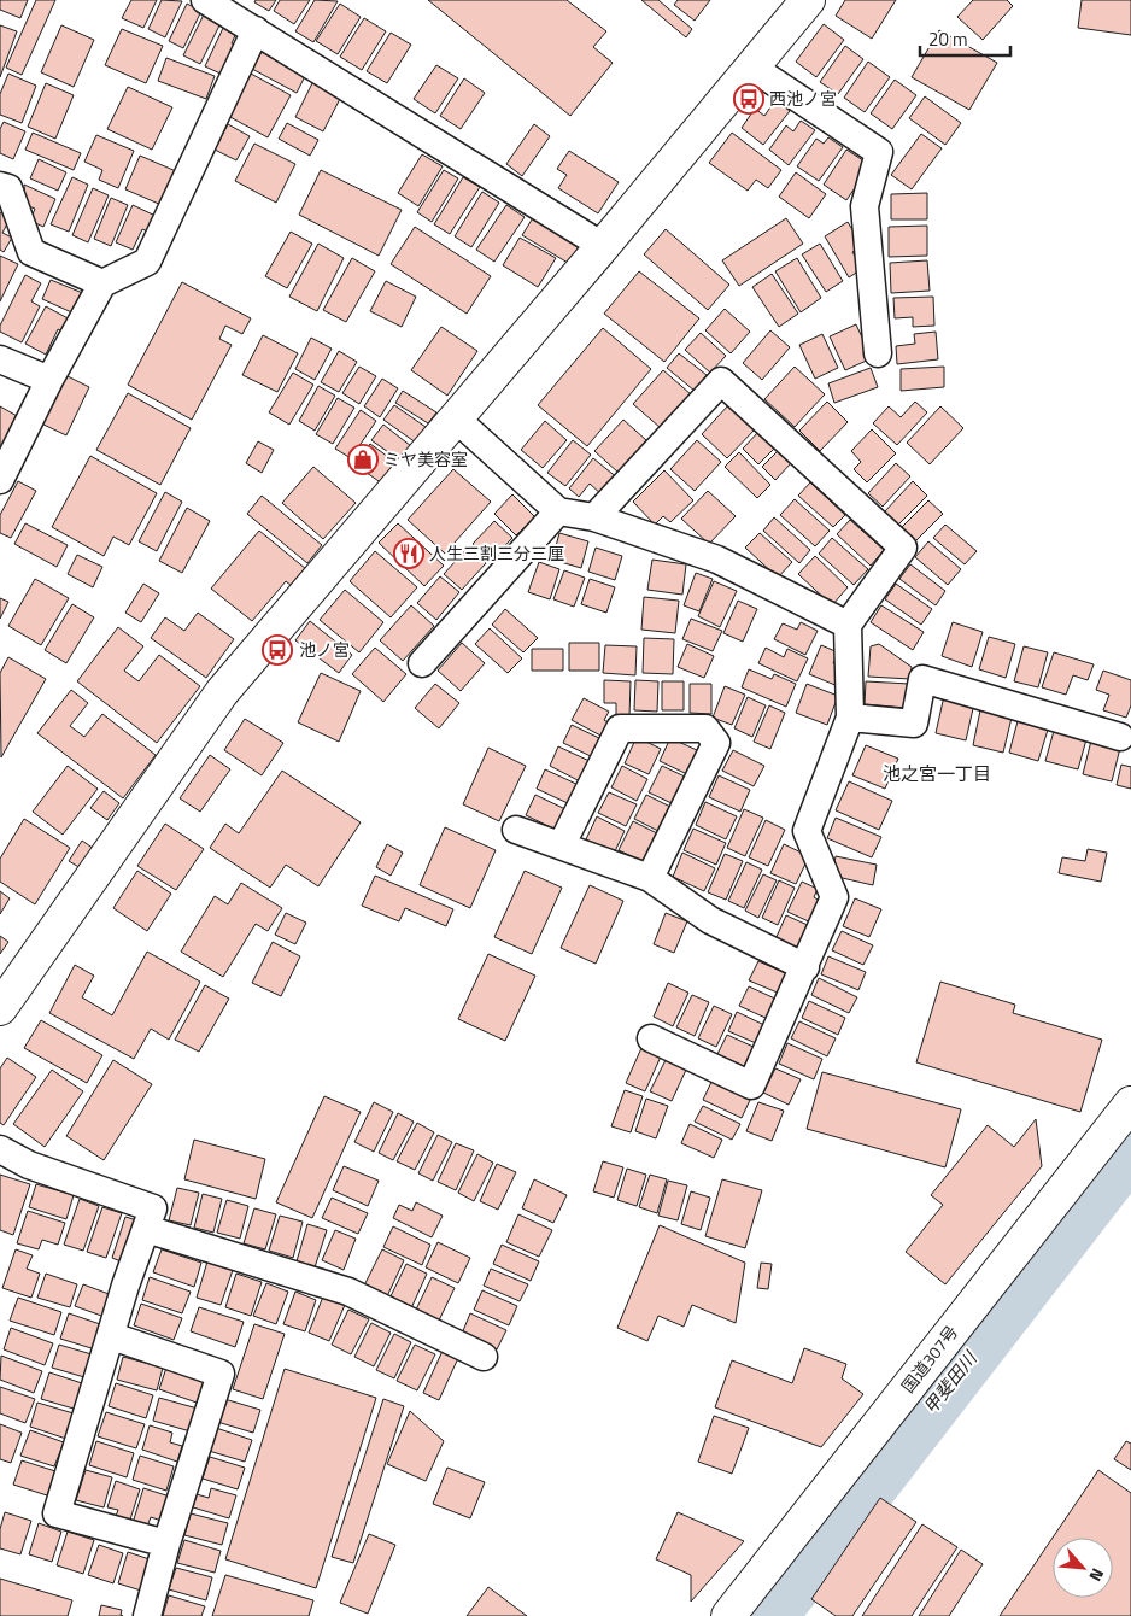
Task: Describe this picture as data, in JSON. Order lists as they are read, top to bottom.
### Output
{
  "streets": {
    "main road": ["国道307号"]
  },
  "districts": ["池之宮一丁目"],
  "water": ["甲斐田川"],
  "places": {
    "bus stop": ["西池ノ宮", "池ノ宮"],
    "shop": ["ミヤ美容室"],
    "restaurant": ["人生三割三分三厘"]
  },
  "scale_bar": "20 m",
  "north": "bottom right"
}
